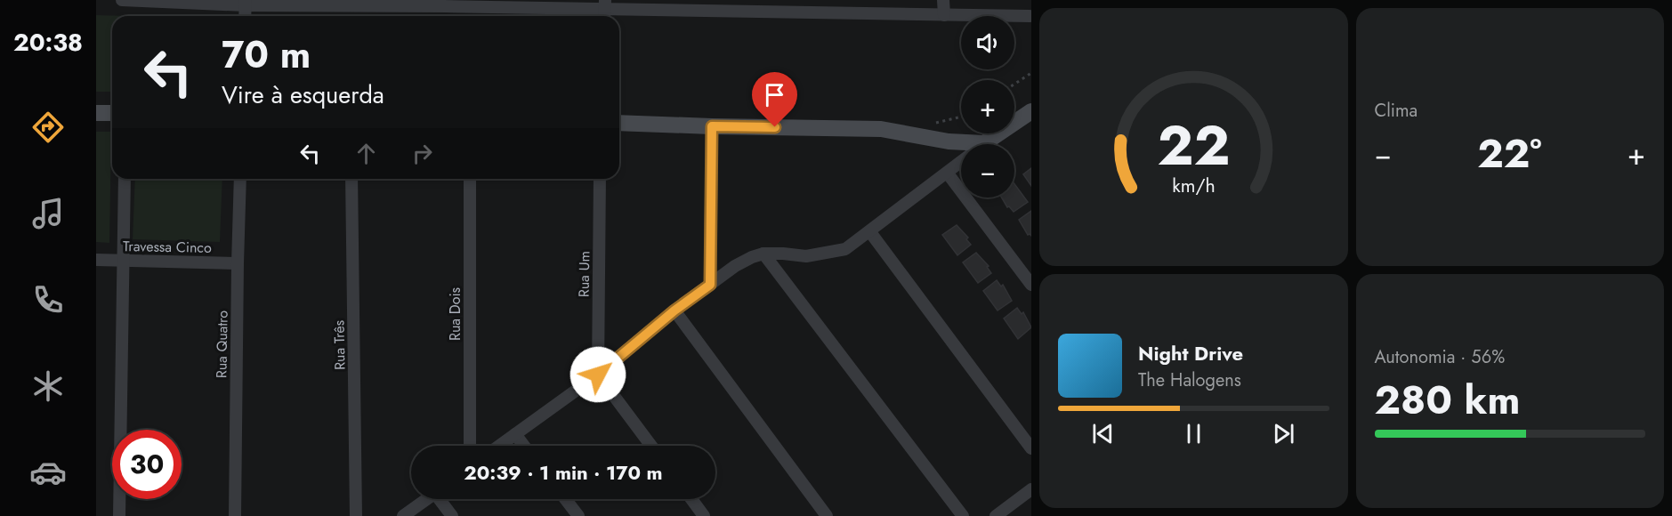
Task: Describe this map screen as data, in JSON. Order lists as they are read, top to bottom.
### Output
{
  "streets": {
    "street": [
      "Travessa Cinco",
      "Rua Um",
      "Rua Dois",
      "Rua Quatro",
      "Rua Três"
    ]
  },
  "crossings": [
    ["Travessa Cinco", "Rua Quatro"]
  ],
  "page": {
    "tabs": "20:38",
    "tile": [
      "Clima",
      ["Autonomia · 56%", "280 km"]
    ],
    "map_buttons": ["+", "−"],
    "turn": ["70 m", "Vire à esquerda"],
    "heat": ["−", "22°", "+"],
    "song": ["Night Drive", "The Halogens"],
    "limit": "30",
    "trip": "20:39 · 1 min · 170 m",
    "gauge": ["22", "km/h"]
  }
}
